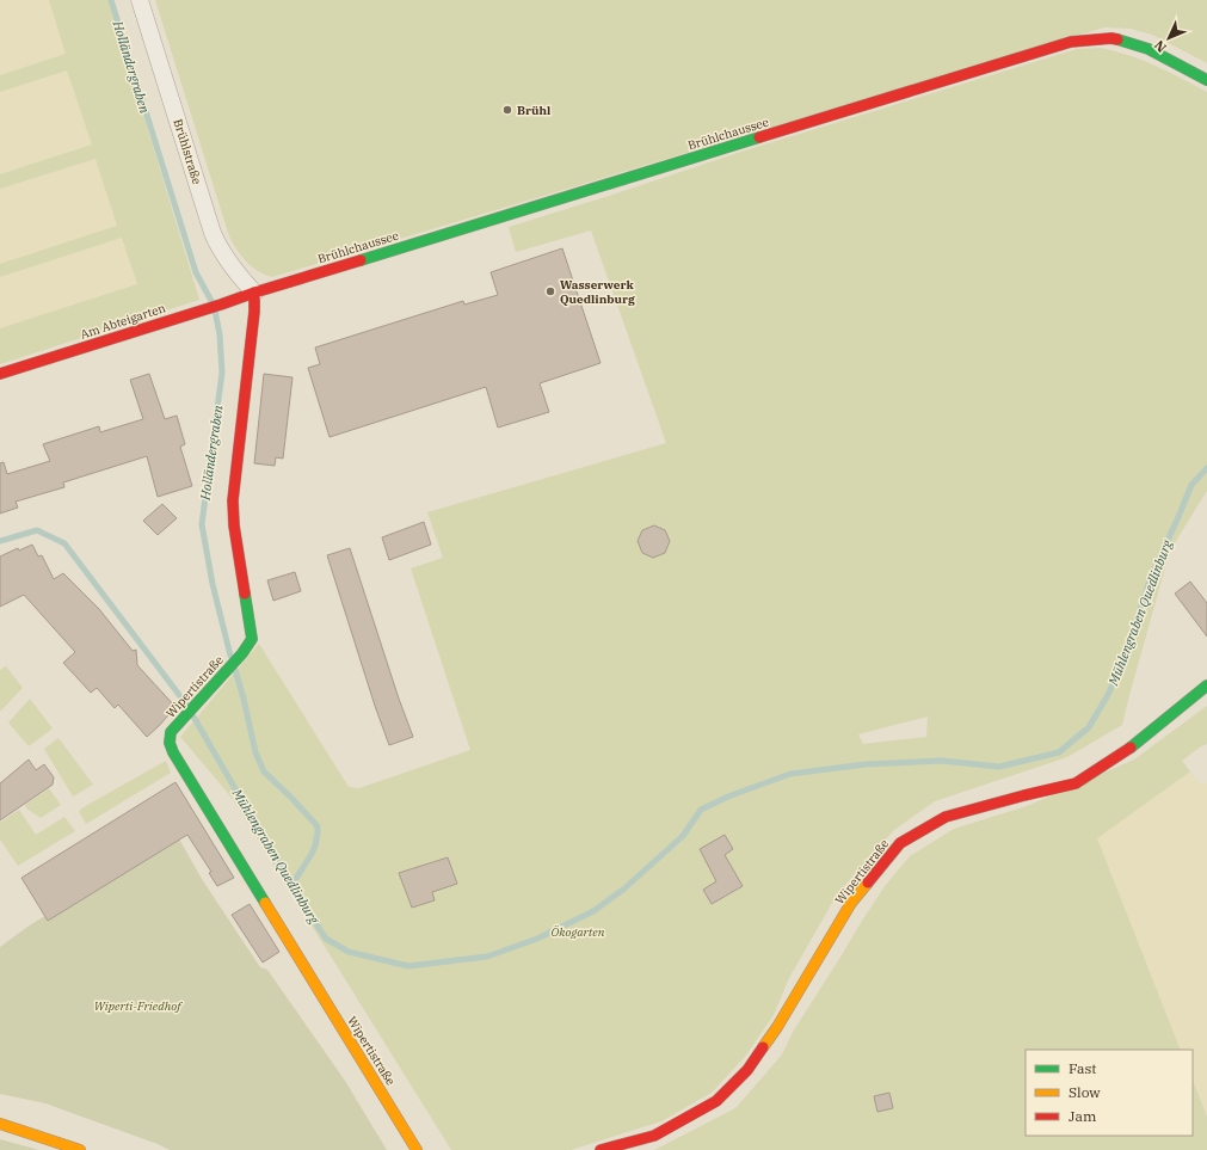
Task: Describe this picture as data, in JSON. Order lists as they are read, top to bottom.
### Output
{
  "streets": {
    "street": [
      "Brühlchaussee",
      "Brühlstraße",
      "Am Abteigarten",
      "Wipertistraße"
    ]
  },
  "crossings": [
    ["Brühlchaussee", "Brühlstraße"],
    ["Brühlchaussee", "Am Abteigarten"],
    ["Brühlchaussee", "Wipertistraße"],
    ["Brühlstraße", "Am Abteigarten"],
    ["Brühlstraße", "Wipertistraße"],
    ["Am Abteigarten", "Wipertistraße"]
  ],
  "water": ["Holländergraben", "Mühlengraben Quedlinburg"],
  "parks": ["Ökogarten", "Wiperti-Friedhof"],
  "places": ["Brühl", "Wasserwerk Quedlinburg"],
  "legend": ["Fast", "Slow", "Jam"],
  "north": "bottom left"
}
